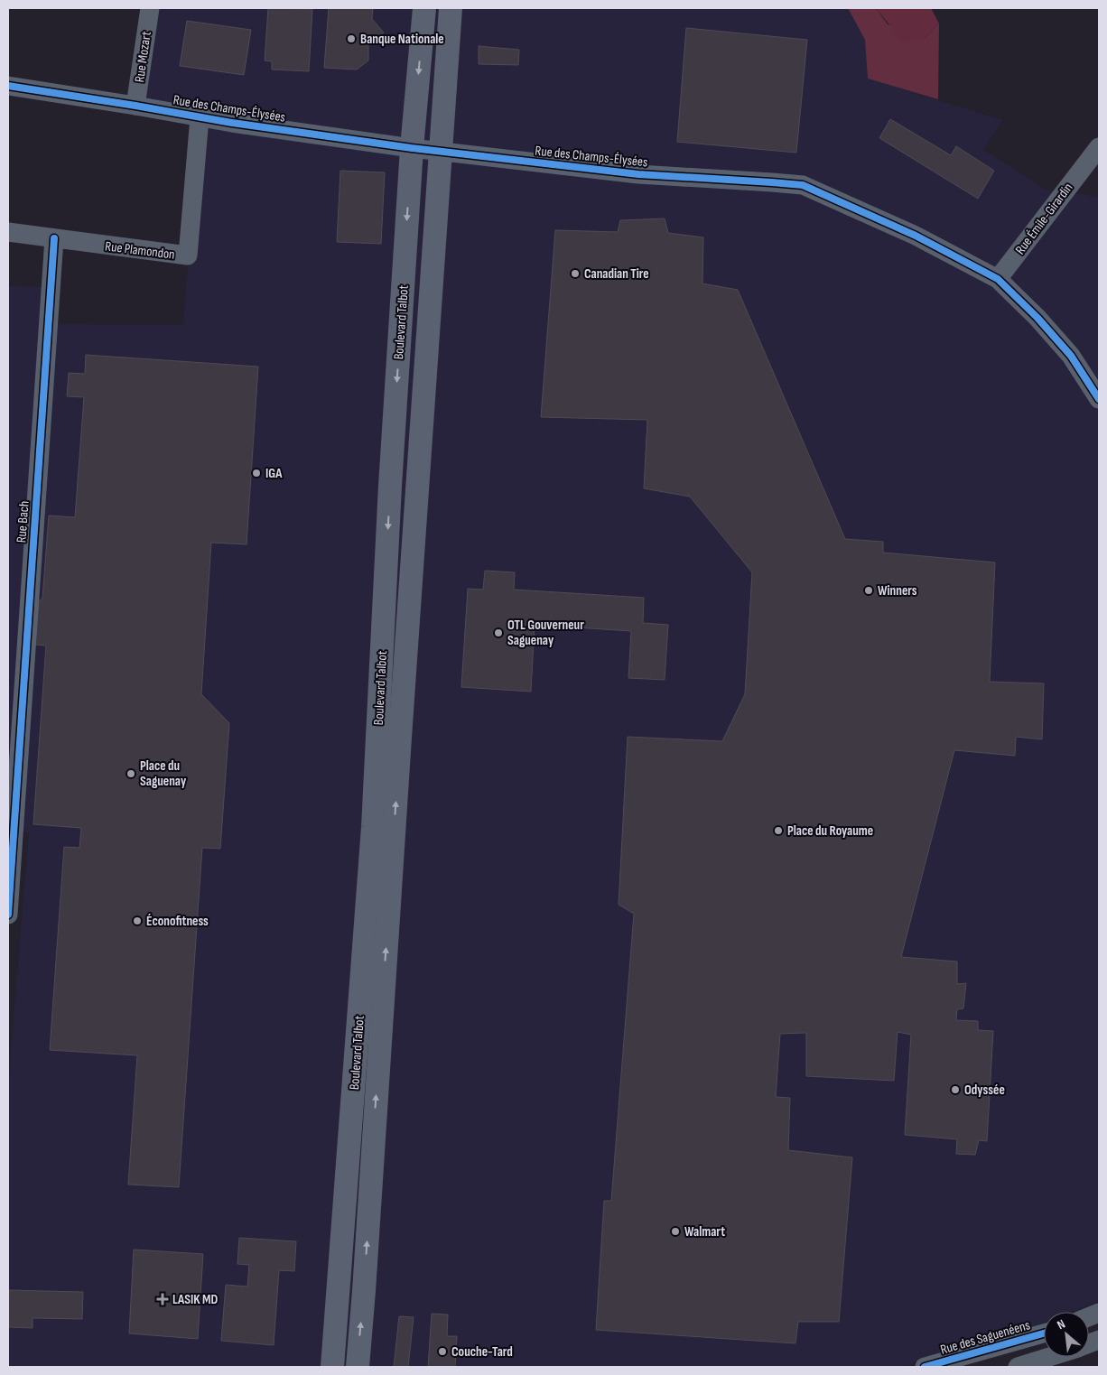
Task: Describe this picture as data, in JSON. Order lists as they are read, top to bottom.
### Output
{
  "streets": {
    "main road": ["Boulevard Talbot"],
    "street": [
      "Rue Mozart",
      "Rue des Champs-Élysées",
      "Rue Émile-Girardin",
      "Rue Plamondon",
      "Rue Bach",
      "Rue des Saguenéens"
    ]
  },
  "crossings": [
    ["Rue Mozart", "Rue des Champs-Élysées"],
    ["Rue des Champs-Élysées", "Rue Émile-Girardin"],
    ["Rue des Champs-Élysées", "Rue Plamondon"],
    ["Rue des Champs-Élysées", "Boulevard Talbot"],
    ["Rue Plamondon", "Rue Bach"]
  ],
  "places": {
    "other": [
      "Banque Nationale",
      "Canadian Tire",
      "IGA",
      "Winners",
      "OTL Gouverneur Saguenay",
      "Place du Saguenay",
      "Place du Royaume",
      "Éconofitness",
      "Odyssée",
      "Walmart",
      "Couche-Tard"
    ],
    "health": ["LASIK MD"]
  },
  "north": "top left"
}
